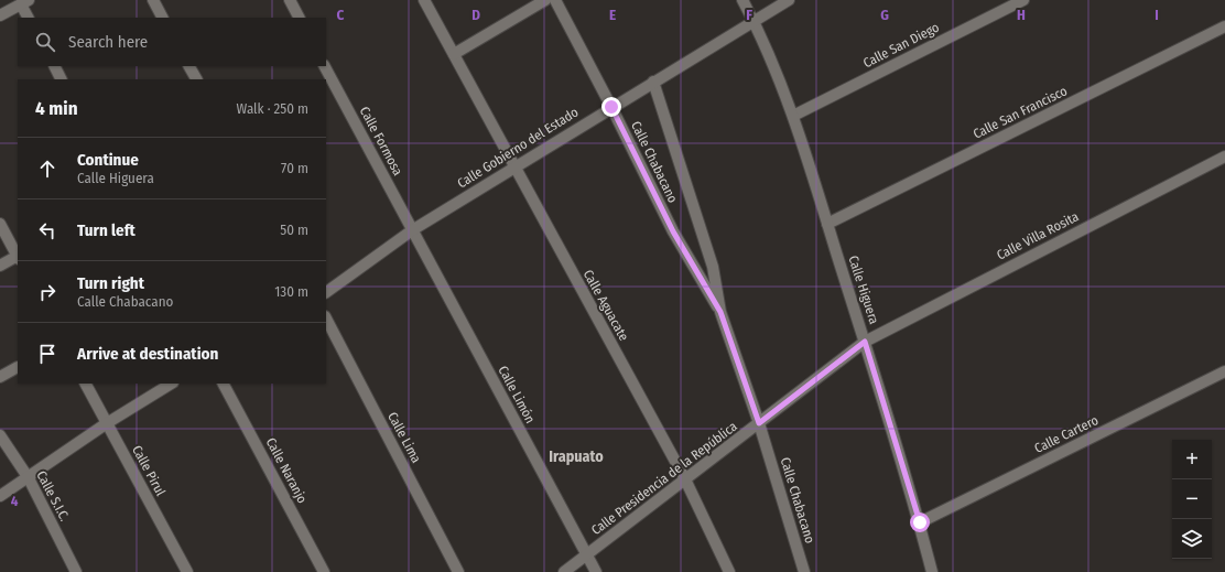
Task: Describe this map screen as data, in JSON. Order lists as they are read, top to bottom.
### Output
{
  "streets": {
    "street": [
      "Calle San Diego",
      "Calle San Francisco",
      "Calle Formosa",
      "Calle Gobierno del Estado",
      "Calle Chabacano",
      "Calle Villa Rosita",
      "Calle Higuera",
      "Calle Aguacate",
      "Calle Limón",
      "Calle Cartero",
      "Calle Lima",
      "Calle Pirul",
      "Calle Naranjo",
      "Calle Presidencia de la República",
      "Calle S.I.C."
    ]
  },
  "crossings": [
    ["Calle San Diego", "Calle Higuera"],
    ["Calle San Francisco", "Calle Higuera"],
    ["Calle Formosa", "Calle Gobierno del Estado"],
    ["Calle Formosa", "Calle Limón"],
    ["Calle Gobierno del Estado", "Calle Chabacano"],
    ["Calle Gobierno del Estado", "Calle Higuera"],
    ["Calle Gobierno del Estado", "Calle Aguacate"],
    ["Calle Gobierno del Estado", "Calle Limón"],
    ["Calle Chabacano", "Calle Presidencia de la República"],
    ["Calle Villa Rosita", "Calle Higuera"],
    ["Calle Villa Rosita", "Calle Presidencia de la República"],
    ["Calle Higuera", "Calle Cartero"],
    ["Calle Higuera", "Calle Presidencia de la República"],
    ["Calle Aguacate", "Calle Presidencia de la República"],
    ["Calle Limón", "Calle Presidencia de la República"]
  ],
  "districts": ["Irapuato"],
  "page": {
    "search": "Search here",
    "heading": ["4 min", "Walk · 250 m"],
    "list": [
      ["Continue", "Calle Higuera", "70 m"],
      ["Turn left", "50 m"],
      ["Turn right", "Calle Chabacano", "130 m"],
      "Arrive at destination"
    ],
    "map_buttons": ["+", "−"]
  },
  "grid": {
    "columns": [
      "C",
      "D",
      "E",
      "F",
      "G",
      "H",
      "I"
    ],
    "rows": ["4"]
  }
}
